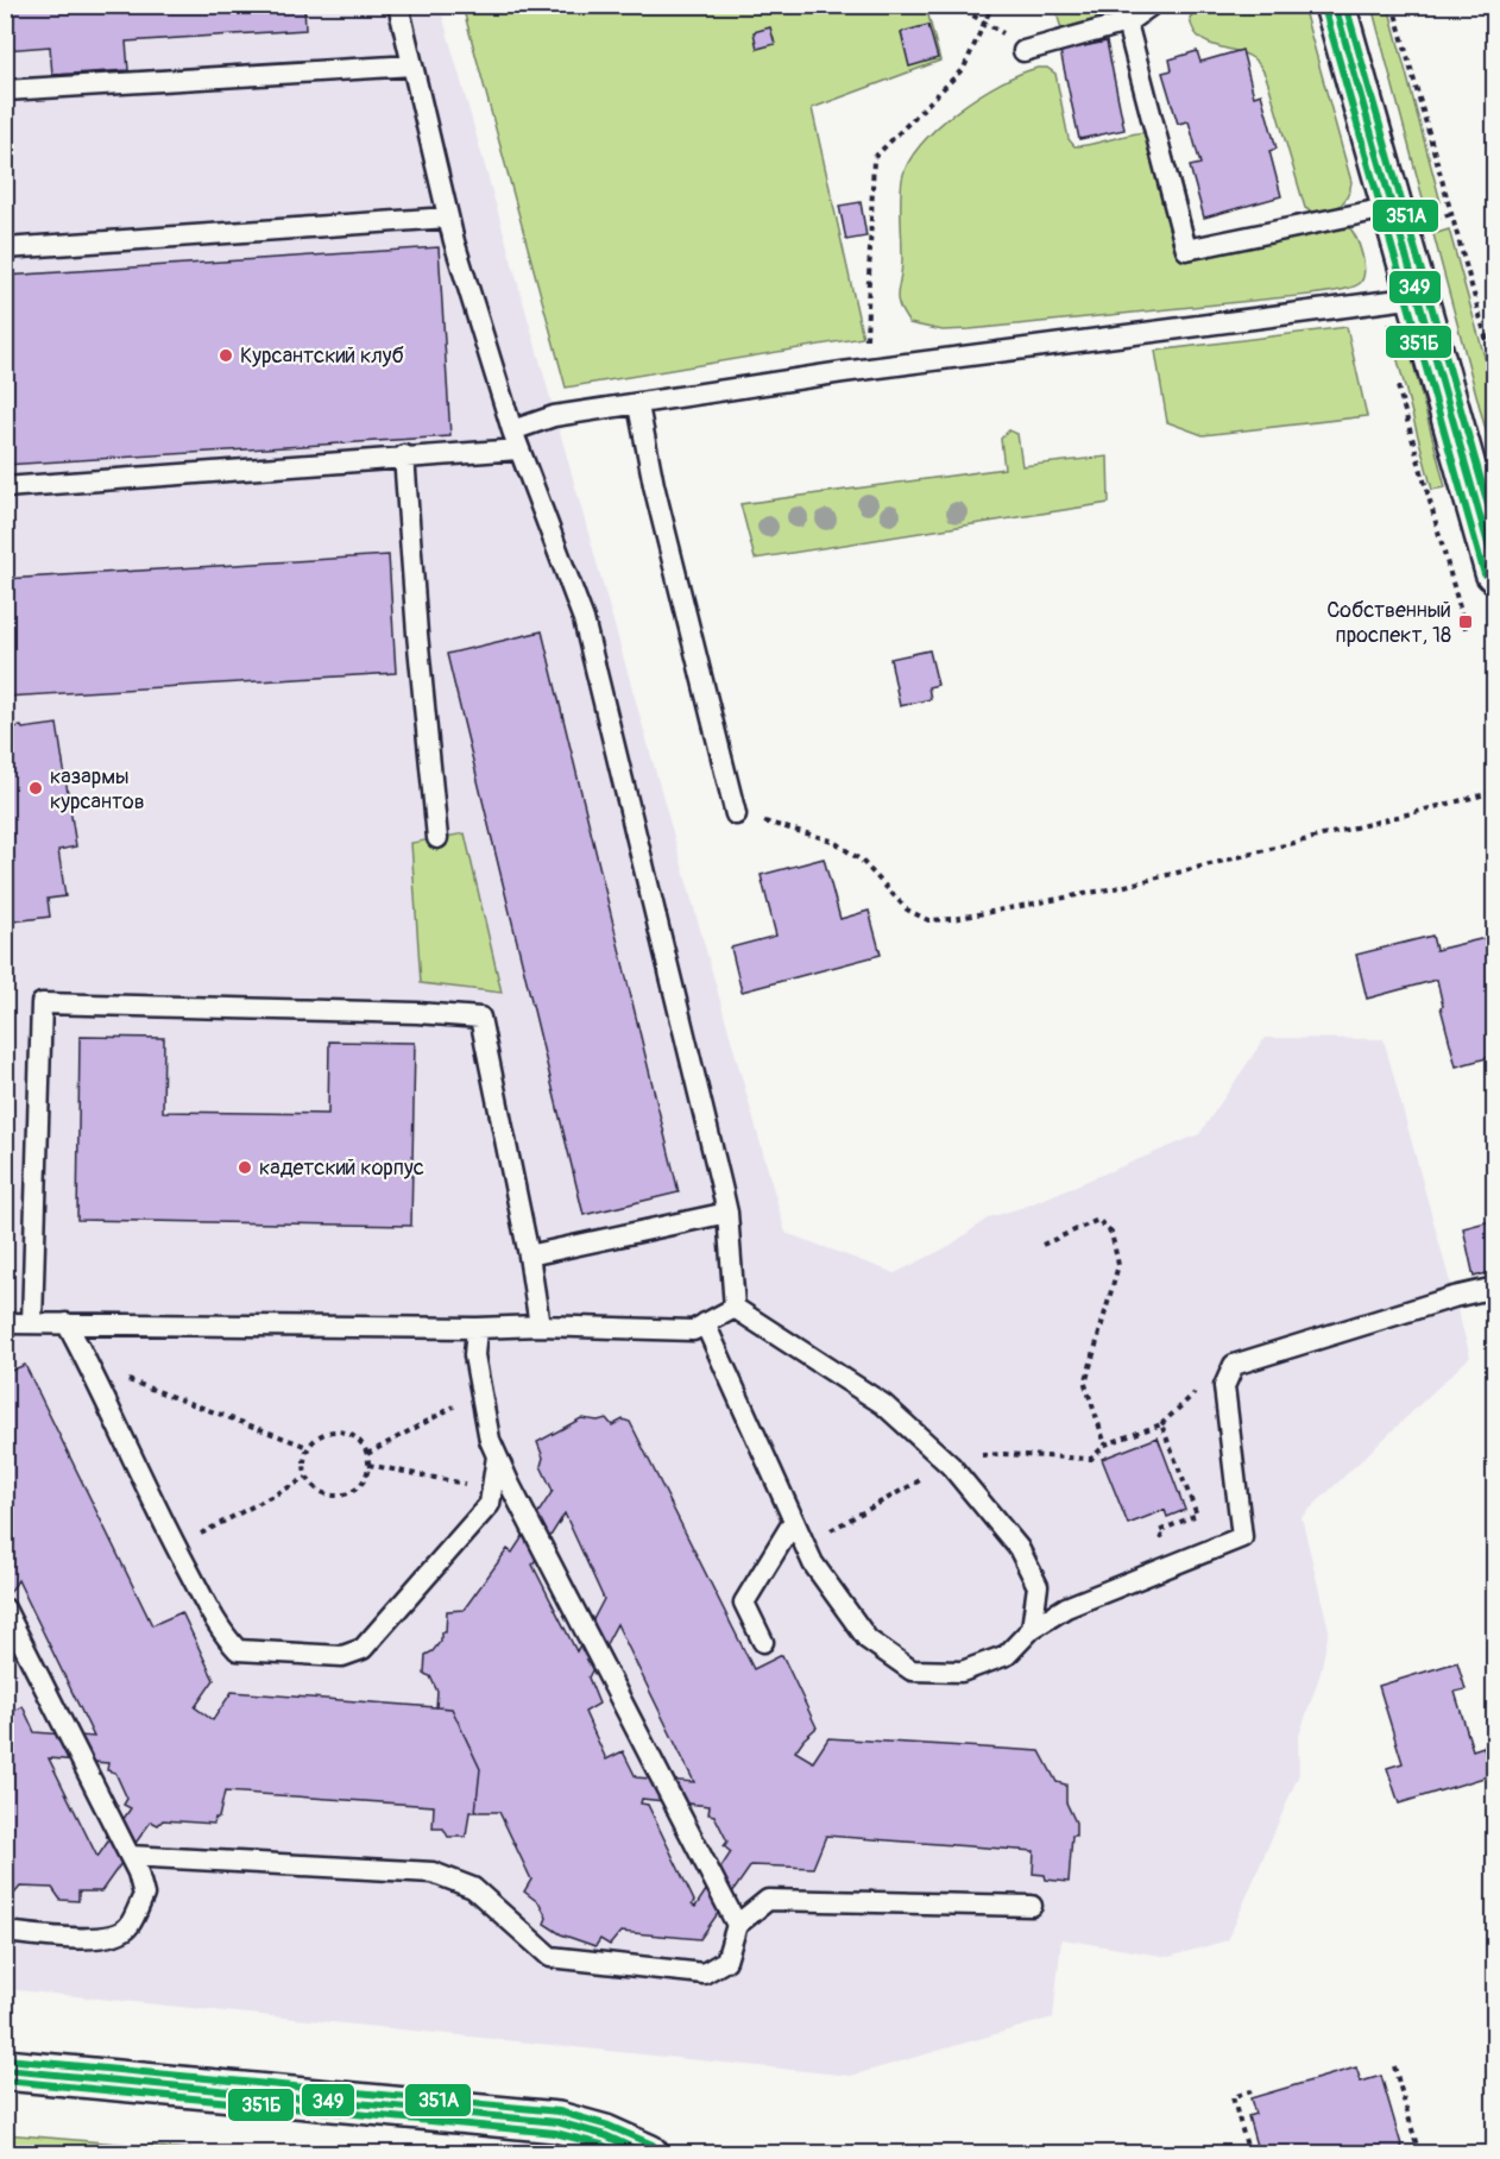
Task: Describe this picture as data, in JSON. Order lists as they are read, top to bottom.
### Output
{
  "places": {
    "other": ["Курсантский клуб", "казармы курсантов", "кадетский корпус"],
    "transit": ["Собственный проспект, 18"]
  },
  "lines": ["transit line 349", "transit line 351А", "transit line 351Б"]
}
